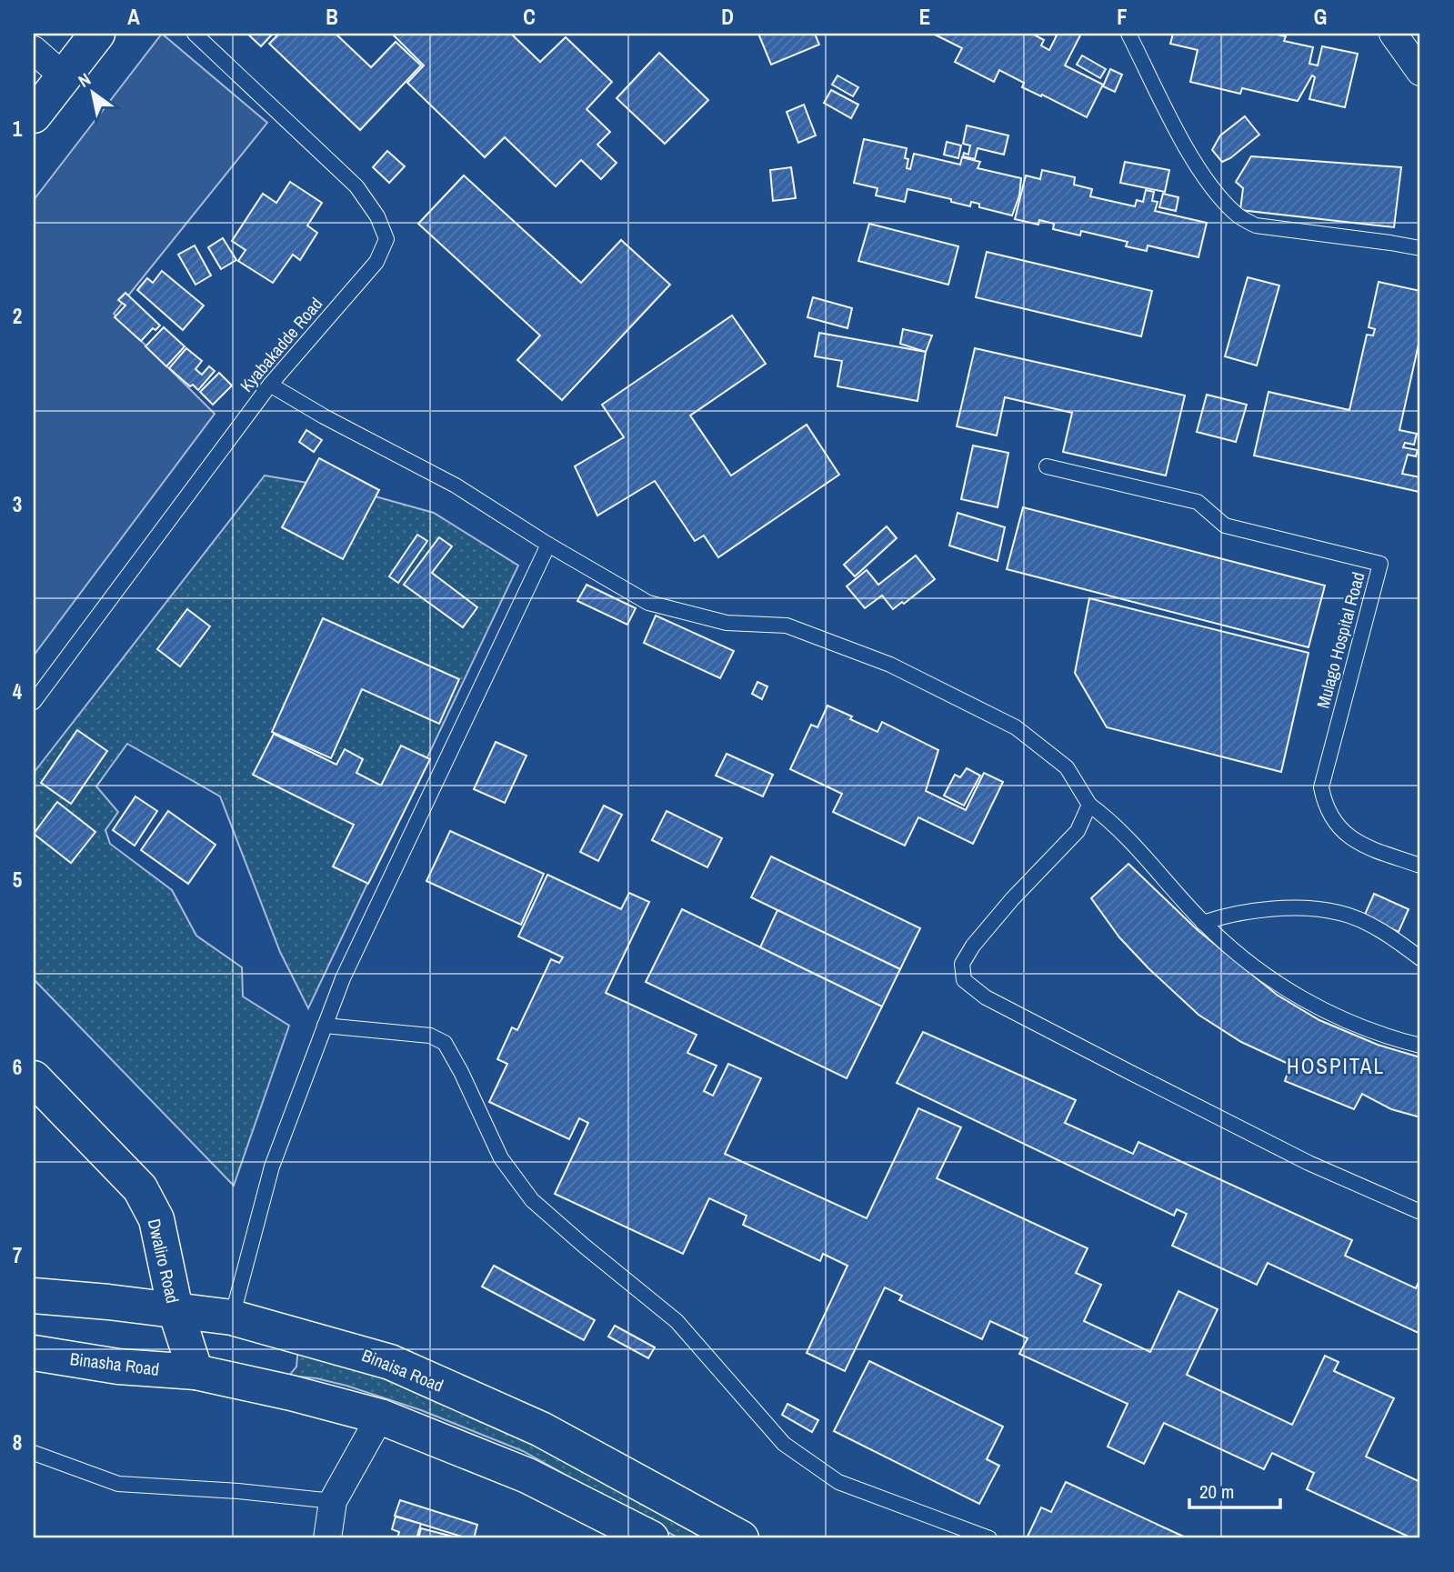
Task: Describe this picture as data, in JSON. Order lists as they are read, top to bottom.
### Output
{
  "streets": {
    "main road": ["Dwaliro Road", "Binasha Road", "Binaisa Road"],
    "lane": ["Kyabakadde Road", "Mulago Hospital Road"]
  },
  "crossings": [
    ["Dwaliro Road", "Binasha Road"],
    ["Dwaliro Road", "Binaisa Road"]
  ],
  "districts": ["HOSPITAL"],
  "scale_bar": "20 m",
  "north": "top left",
  "grid": {
    "columns": [
      "A",
      "B",
      "C",
      "D",
      "E",
      "F",
      "G"
    ],
    "rows": [
      "1",
      "2",
      "3",
      "4",
      "5",
      "6",
      "7",
      "8"
    ]
  }
}
